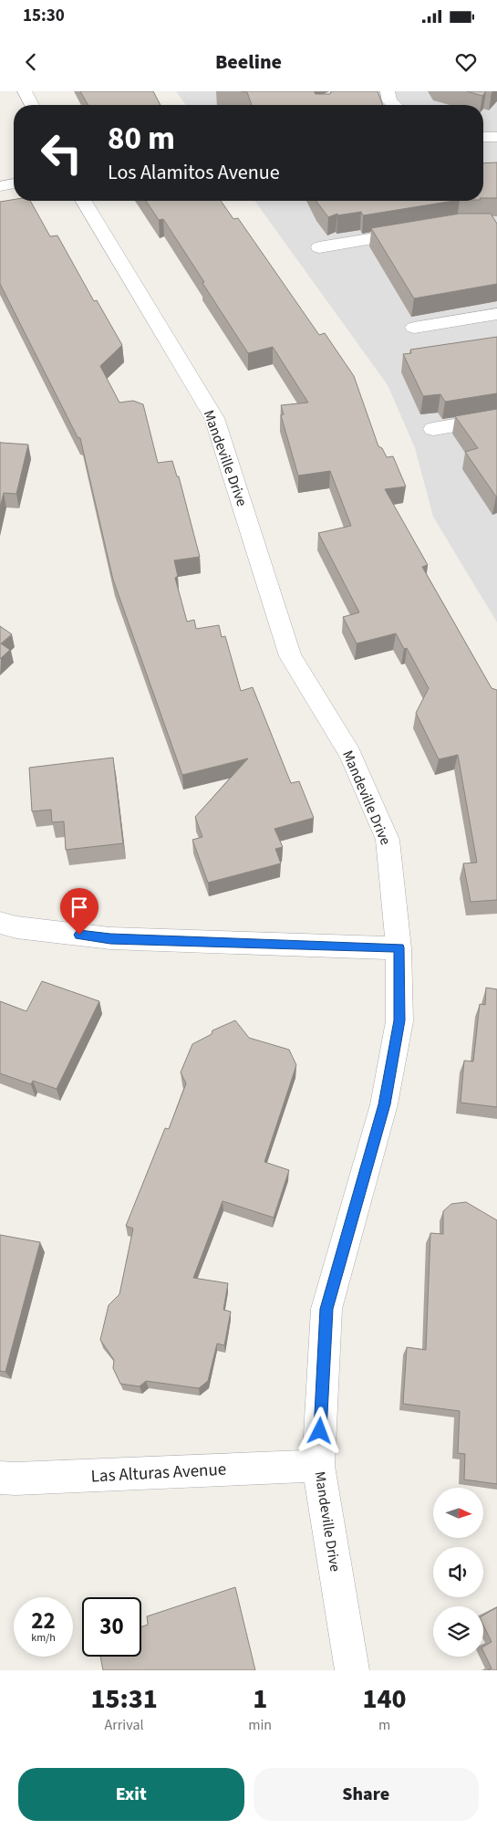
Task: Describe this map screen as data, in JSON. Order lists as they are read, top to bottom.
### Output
{
  "streets": {
    "street": ["Mandeville Drive", "Las Alturas Avenue"]
  },
  "crossings": [
    ["Mandeville Drive", "Las Alturas Avenue"]
  ],
  "north": "right",
  "page": {
    "status": "15:30",
    "header": "Beeline",
    "turn": ["80 m", "Los Alamitos Avenue"],
    "speed": "22 km/h",
    "limit": "30",
    "eta": [
      "15:31",
      "Arrival",
      "1",
      "min",
      "140",
      "m"
    ],
    "buttons": ["Exit", "Share"]
  }
}
